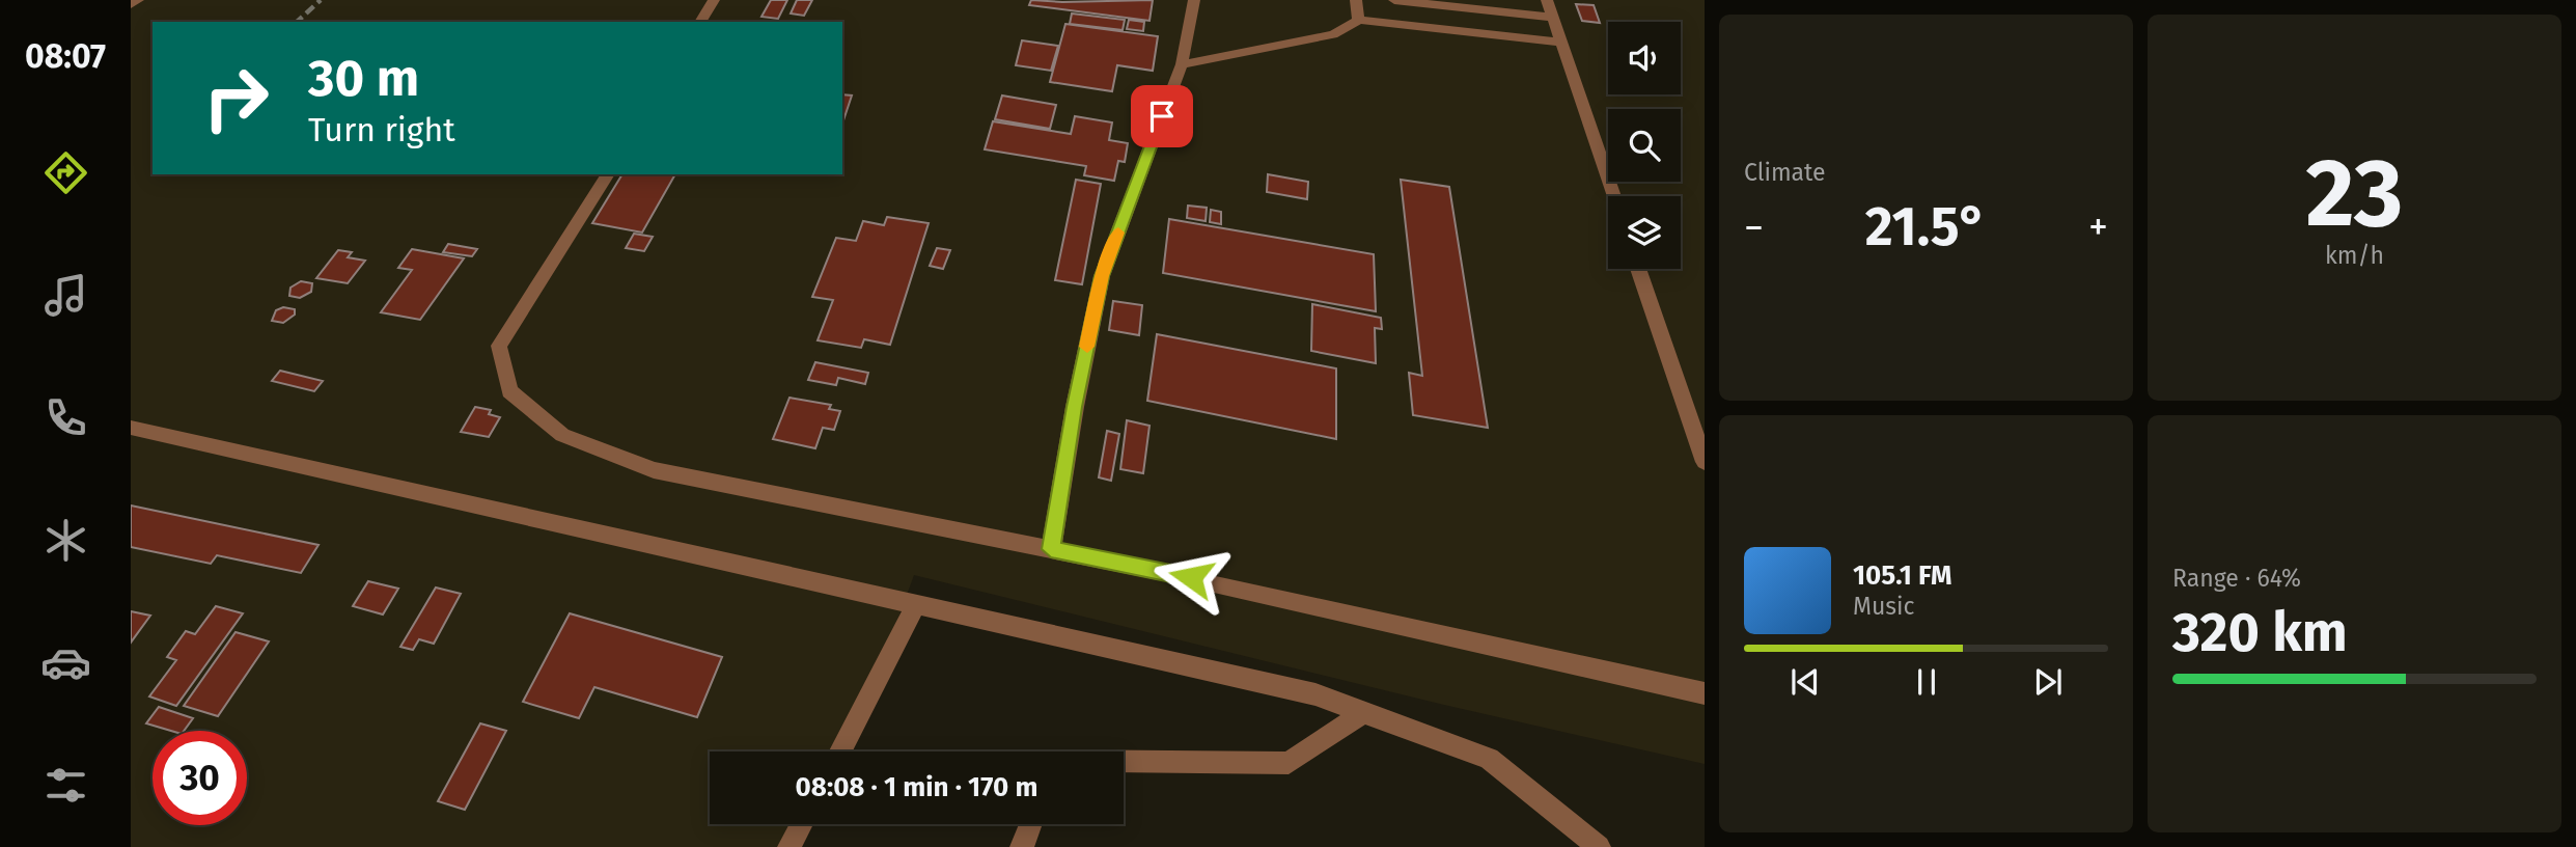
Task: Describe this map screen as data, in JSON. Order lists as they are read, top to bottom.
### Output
{
  "page": {
    "tabs": "08:07",
    "tile": [
      "Climate",
      ["23", "km/h"],
      ["Range · 64%", "320 km"]
    ],
    "turn": ["30 m", "Turn right"],
    "heat": ["−", "21.5°", "+"],
    "song": ["105.1 FM", "Music"],
    "limit": "30",
    "trip": "08:08 · 1 min · 170 m"
  }
}
